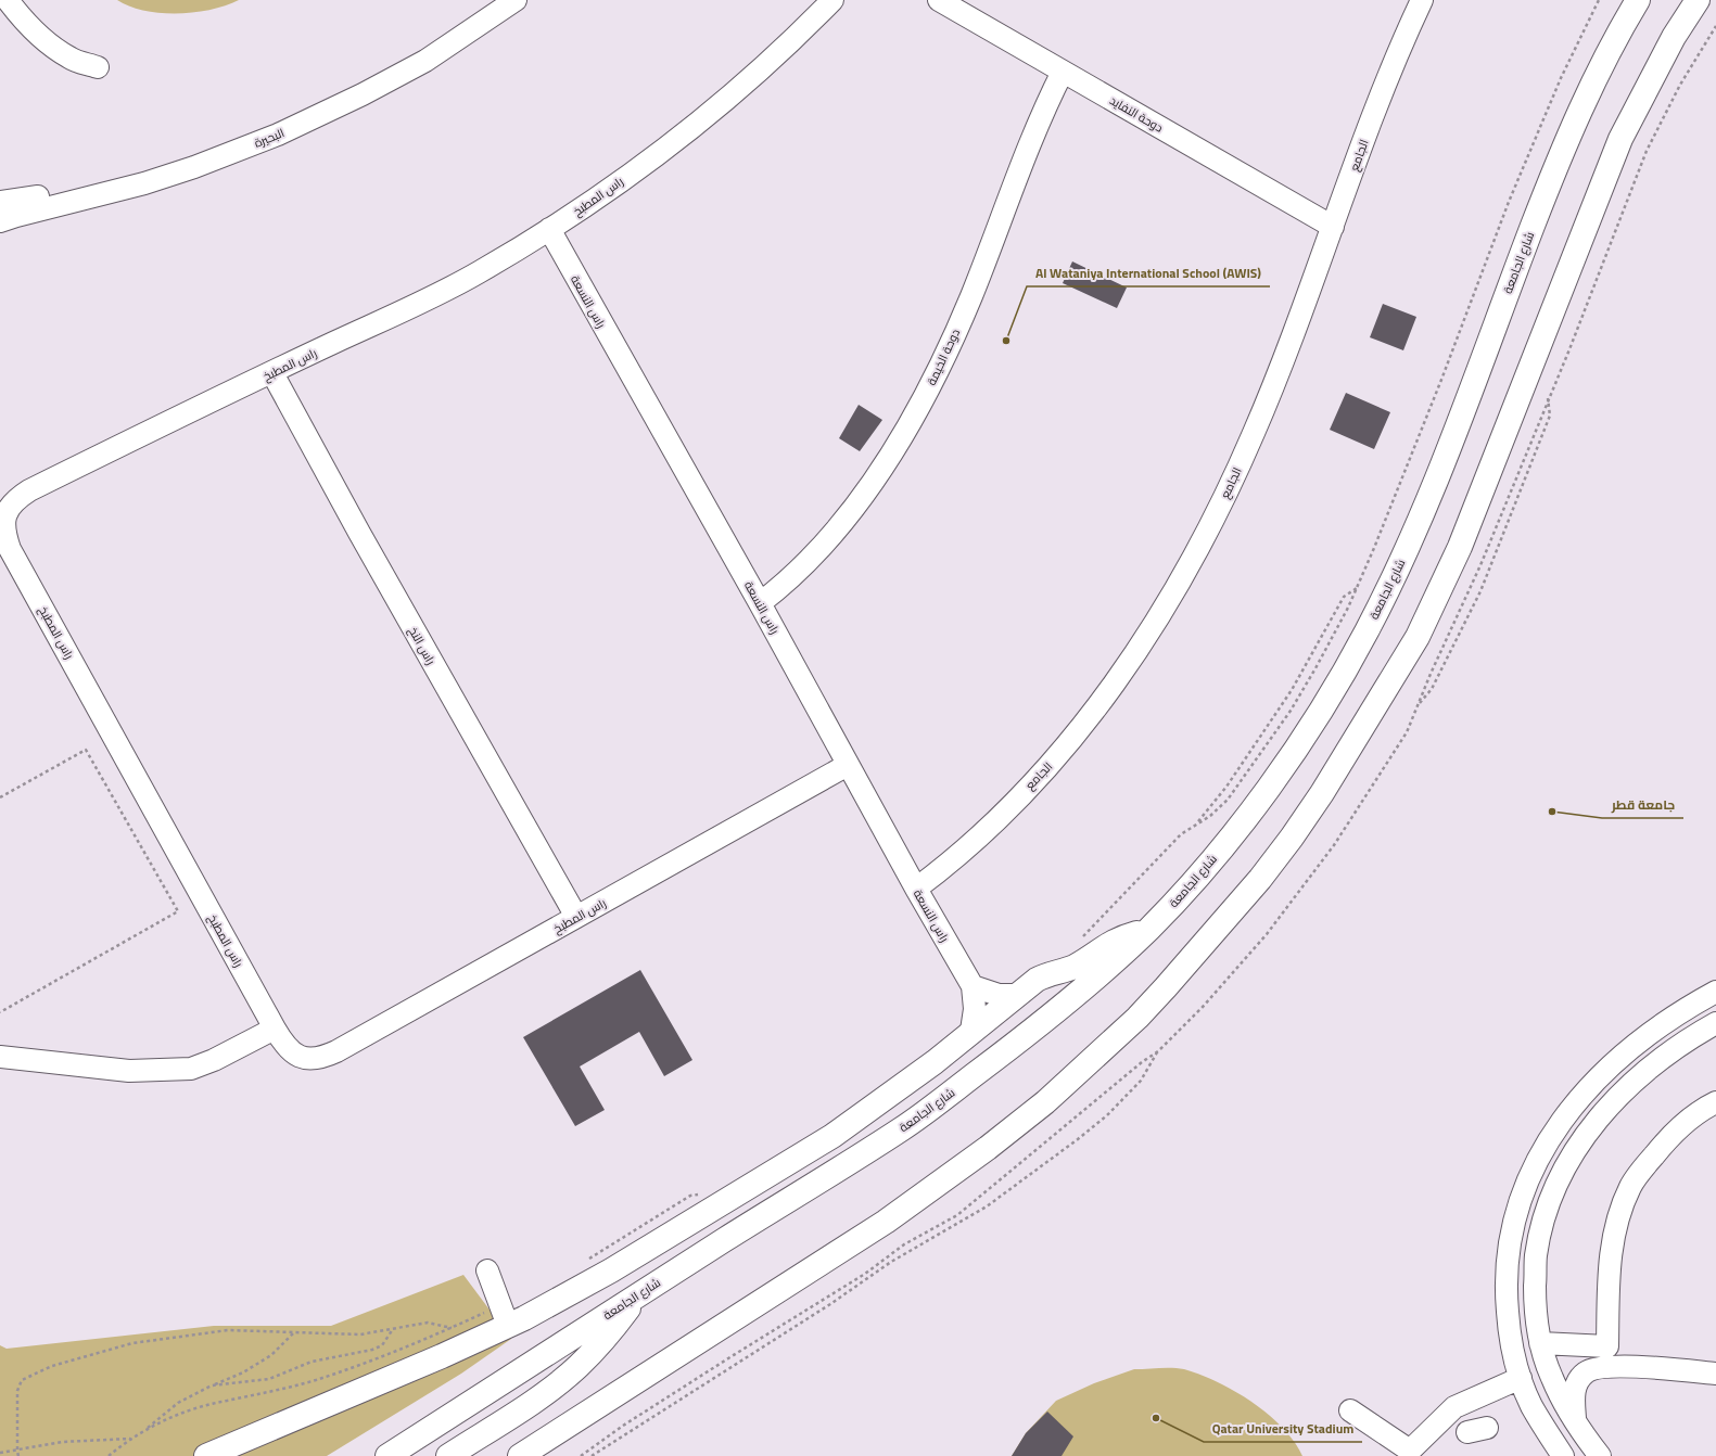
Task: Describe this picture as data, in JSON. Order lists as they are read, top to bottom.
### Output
{
  "streets": {
    "main road": ["شارع الجامعة"],
    "street": [
      "دوحة النفايد",
      "البحيرة",
      "الجامع",
      "راس المطبخ",
      "راس النسعة",
      "دوحة الخيمة",
      "راس النخ"
    ]
  },
  "crossings": [
    ["دوحة النفايد", "الجامع"],
    ["دوحة النفايد", "دوحة الخيمة"],
    ["الجامع", "راس النسعة"],
    ["راس المطبخ", "راس النسعة"],
    ["راس المطبخ", "راس النخ"],
    ["راس النسعة", "دوحة الخيمة"]
  ],
  "places": ["Al Wataniya International School (AWIS)", "جامعة قطر", "Qatar University Stadium"]
}
